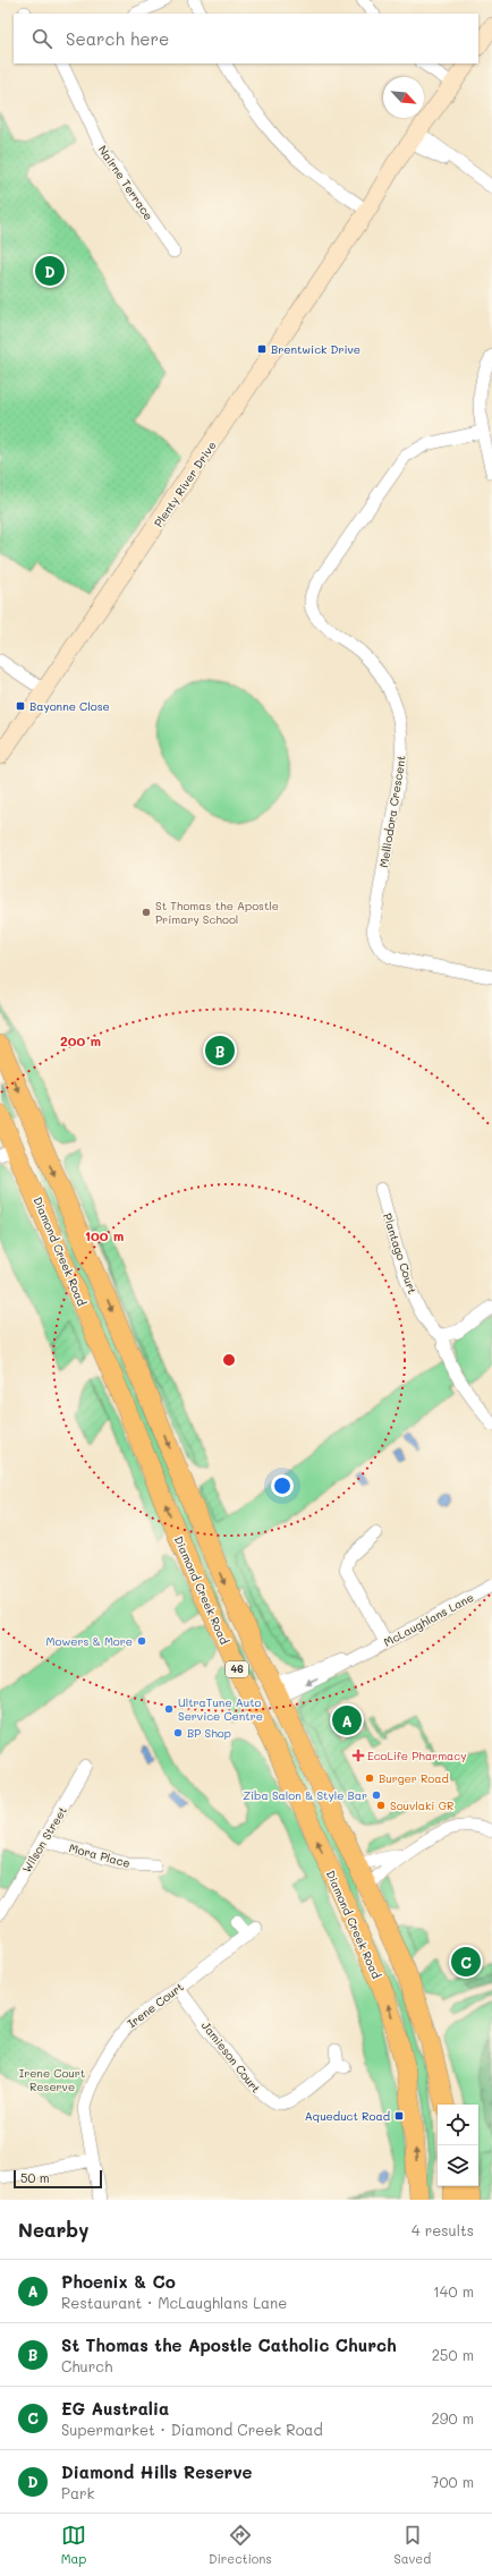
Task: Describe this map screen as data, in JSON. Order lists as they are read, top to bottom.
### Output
{
  "streets": {
    "main road": ["Diamond Creek Road", "46"],
    "street": [
      "Nairne Terrace",
      "Plenty River Drive",
      "Melliodora Crescent",
      "Plantago Court",
      "McLaughlans Lane",
      "Wilson Street",
      "Mora Place",
      "Irene Court",
      "Jamieson Court"
    ]
  },
  "crossings": [
    ["Diamond Creek Road", "McLaughlans Lane"],
    ["Wilson Street", "Mora Place"],
    ["Irene Court", "Jamieson Court"]
  ],
  "parks": ["Irene Court Reserve"],
  "places": {
    "transit": ["Brentwick Drive", "Bayonne Close", "Aqueduct Road"],
    "other": [
      "St Thomas the Apostle Primary School",
      "Mowers & More",
      "UltraTune Auto Service Centre",
      "BP Shop",
      "Burger Road",
      "Ziba Salon & Style Bar",
      "Souvlaki GR"
    ],
    "health": ["EcoLife Pharmacy"]
  },
  "scale_bar": "50 m",
  "north": "bottom right",
  "page": {
    "search": "Search here",
    "pins": [
      "D",
      "B",
      "A",
      "C"
    ],
    "scale": "50 m",
    "heading": ["Nearby", "4 results"],
    "list": [
      {
        "mark": "A",
        "name": "Phoenix & Co",
        "note": "Restaurant · McLaughlans Lane",
        "value": "140 m"
      },
      {
        "mark": "B",
        "name": "St Thomas the Apostle Catholic Church",
        "note": "Church",
        "value": "250 m"
      },
      {
        "mark": "C",
        "name": "EG Australia",
        "note": "Supermarket · Diamond Creek Road",
        "value": "290 m"
      },
      {
        "mark": "D",
        "name": "Diamond Hills Reserve",
        "note": "Park",
        "value": "700 m"
      }
    ],
    "nav": ["Map", "Directions", "Saved"]
  },
  "rings": ["200 m", "100 m"]
}
